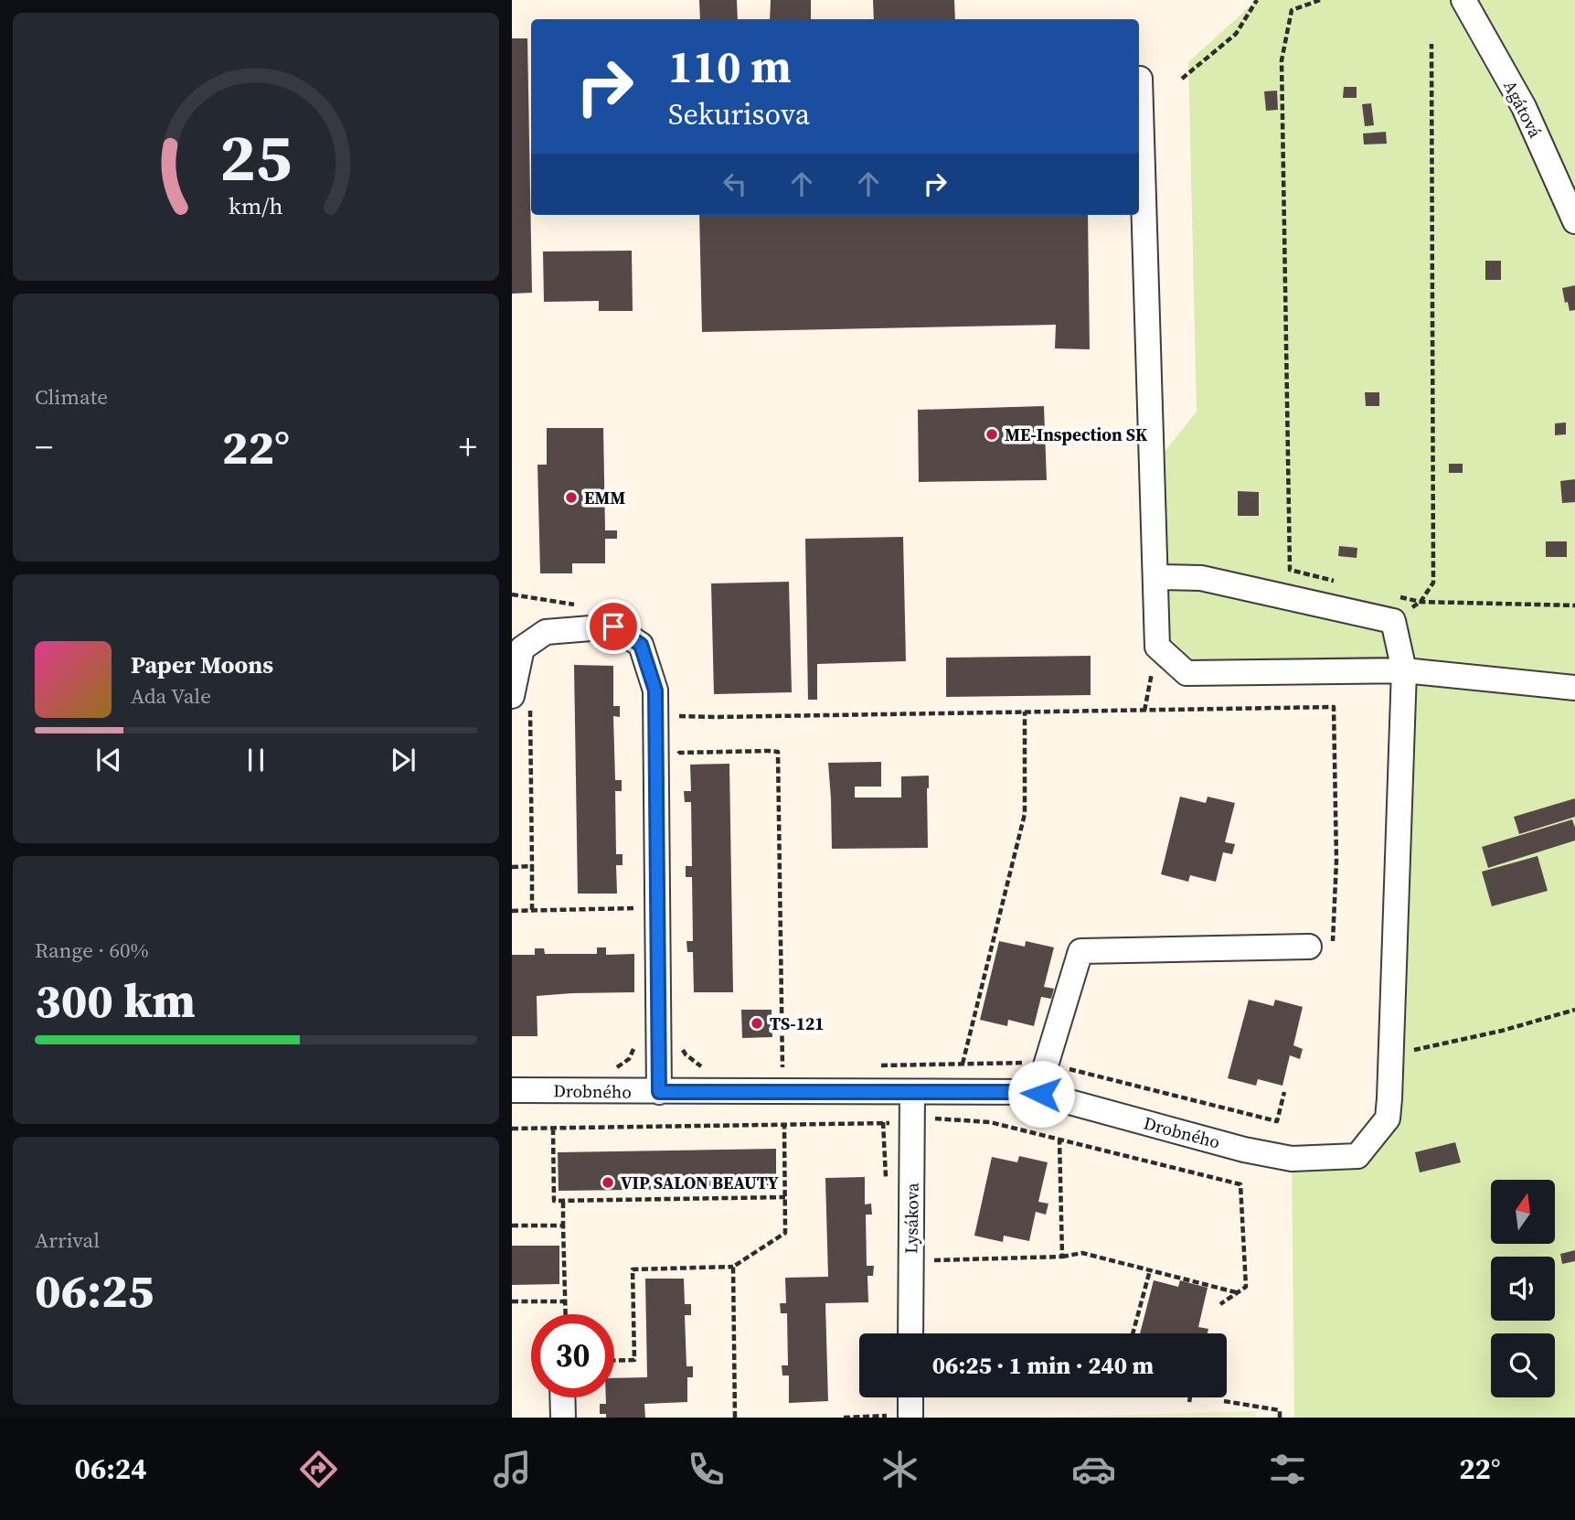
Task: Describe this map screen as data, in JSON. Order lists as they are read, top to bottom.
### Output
{
  "streets": {
    "street": ["Agátová", "Drobného", "Lysákova"]
  },
  "crossings": [
    ["Drobného", "Lysákova"]
  ],
  "places": [
    "ME-Inspection SK",
    "EMM",
    "TS-121",
    "VIP SALON BEAUTY"
  ],
  "north": "top",
  "page": {
    "turn": ["110 m", "Sekurisova"],
    "tile": [
      "Climate",
      ["Range · 60%", "300 km"],
      ["Arrival", "06:25"]
    ],
    "heat": ["−", "22°", "+"],
    "song": ["Paper Moons", "Ada Vale"],
    "limit": "30",
    "trip": "06:25 · 1 min · 240 m",
    "tabs": ["06:24", "22°"],
    "gauge": ["25", "km/h"]
  }
}
